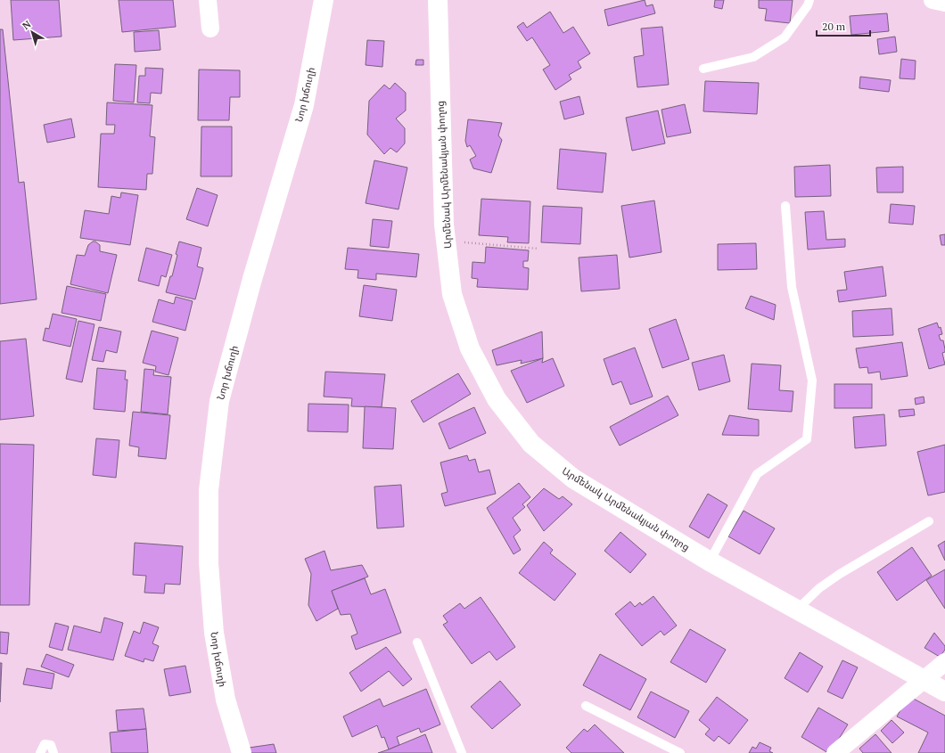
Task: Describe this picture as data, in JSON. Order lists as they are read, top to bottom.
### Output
{
  "streets": {
    "main road": ["Նոր խճուղի", "Արմենակ Արմենակյան փողոց"]
  },
  "scale_bar": "20 m",
  "north": "top left"
}
